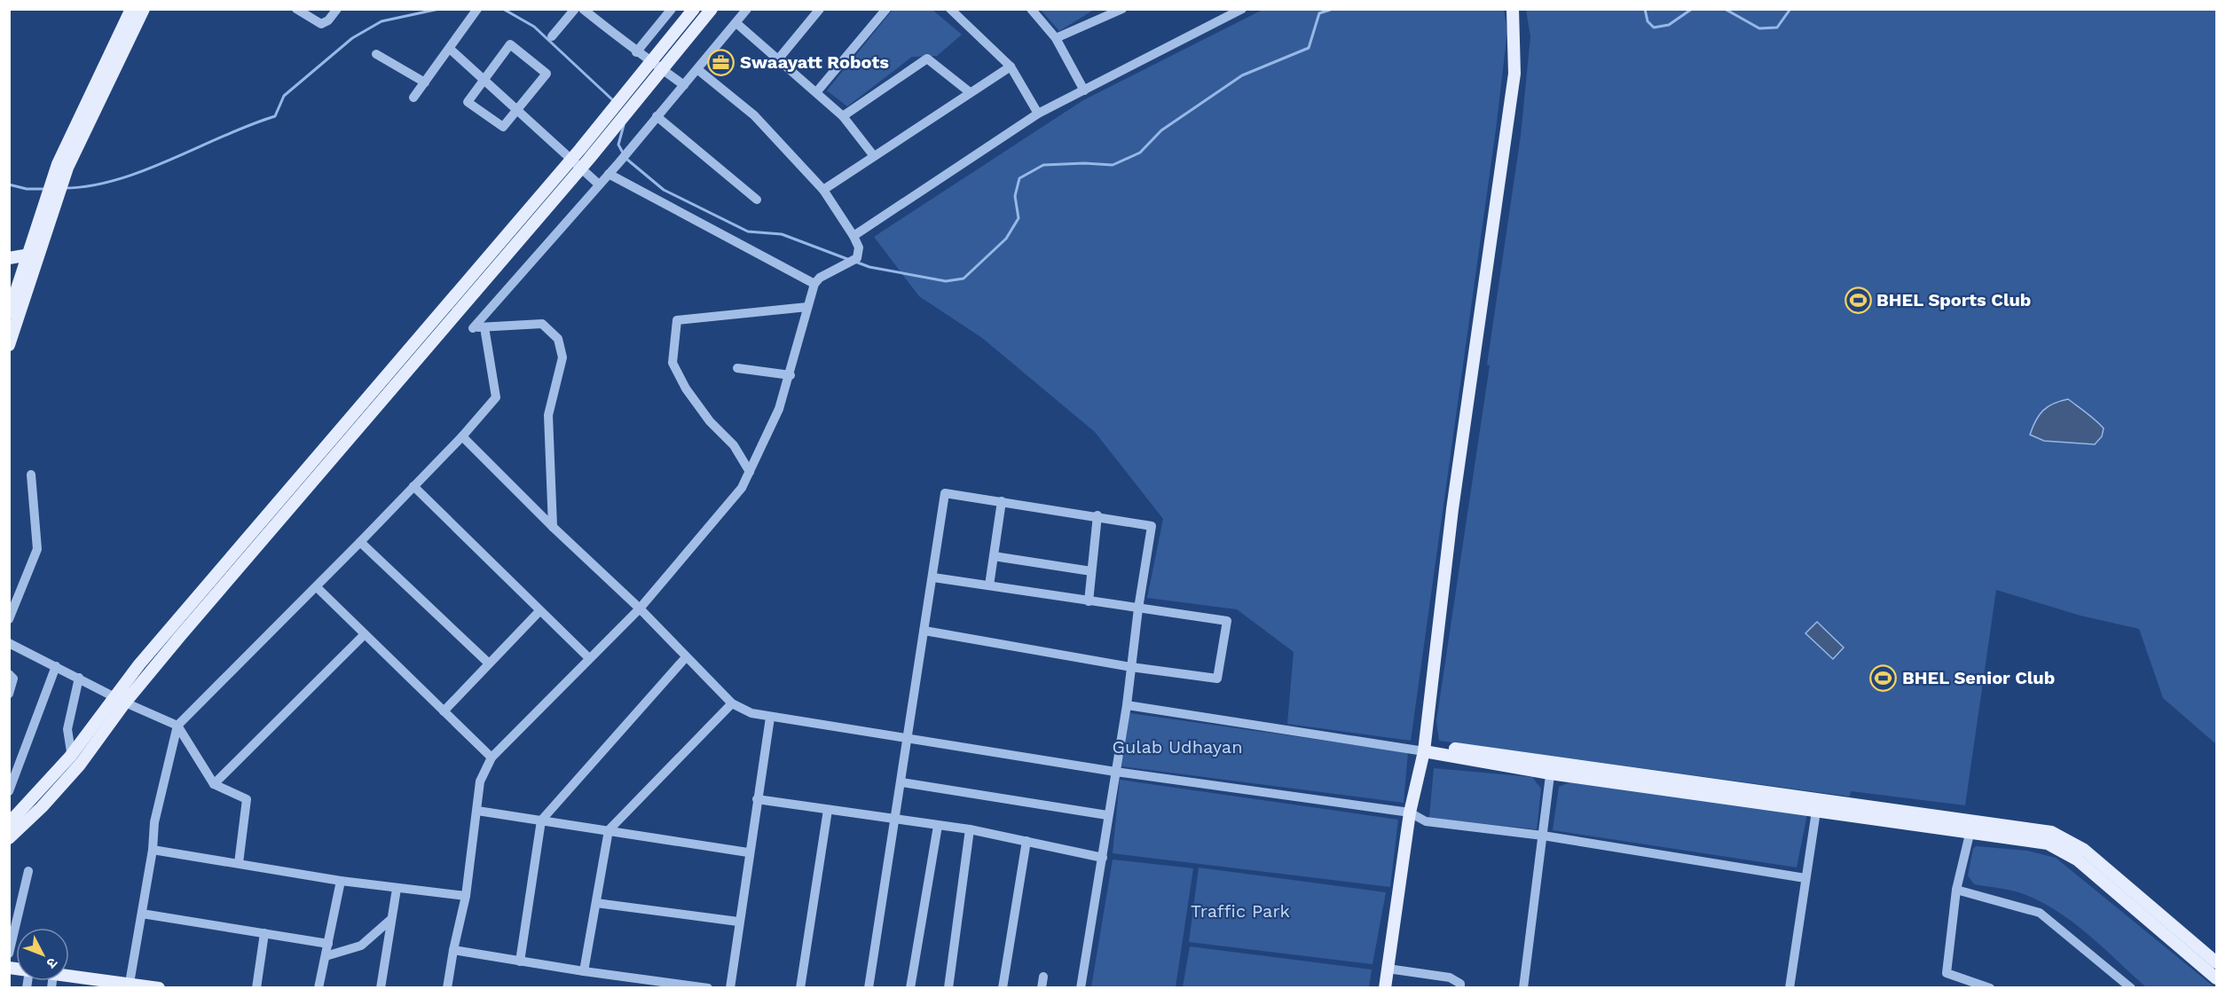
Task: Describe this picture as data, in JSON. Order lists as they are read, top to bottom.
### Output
{
  "parks": ["Gulab Udhayan", "Traffic Park"],
  "places": {
    "office": ["Swaayatt Robots"],
    "sports": ["BHEL Sports Club", "BHEL Senior Club"]
  },
  "north": "bottom right"
}
